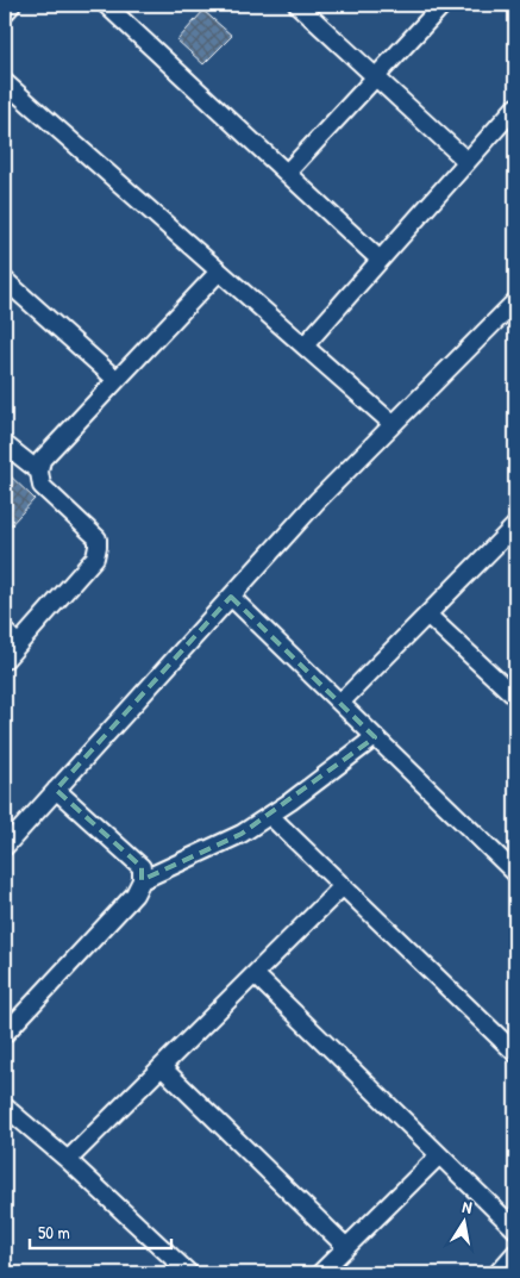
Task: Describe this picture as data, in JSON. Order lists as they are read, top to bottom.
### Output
{
  "scale_bar": "50 m",
  "north": "top"
}
